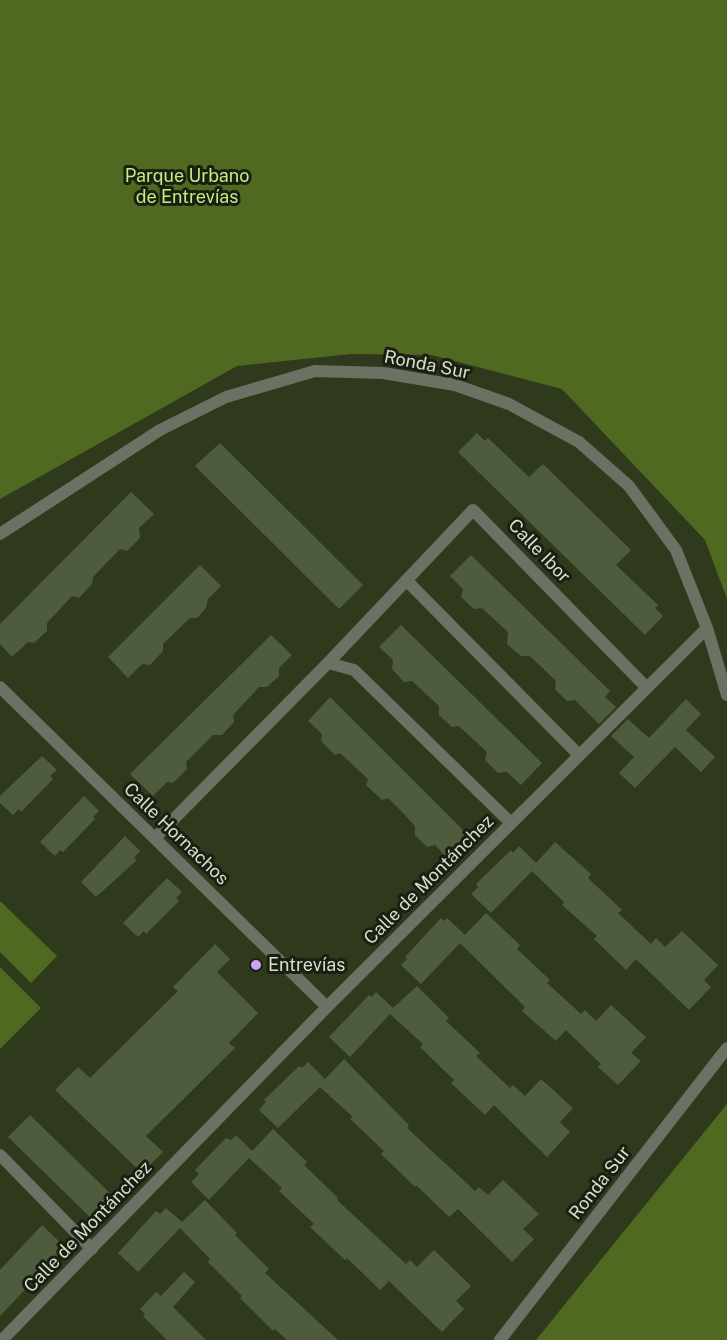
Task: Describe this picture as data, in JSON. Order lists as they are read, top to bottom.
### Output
{
  "streets": {
    "street": [
      "Ronda Sur",
      "Calle Ibor",
      "Calle Hornachos",
      "Calle de Montánchez"
    ]
  },
  "crossings": [
    ["Ronda Sur", "Calle de Montánchez"],
    ["Calle Ibor", "Calle Hornachos"],
    ["Calle Ibor", "Calle de Montánchez"],
    ["Calle Hornachos", "Calle de Montánchez"]
  ],
  "parks": ["Parque Urbano de Entrevías"],
  "places": ["Entrevías"]
}
